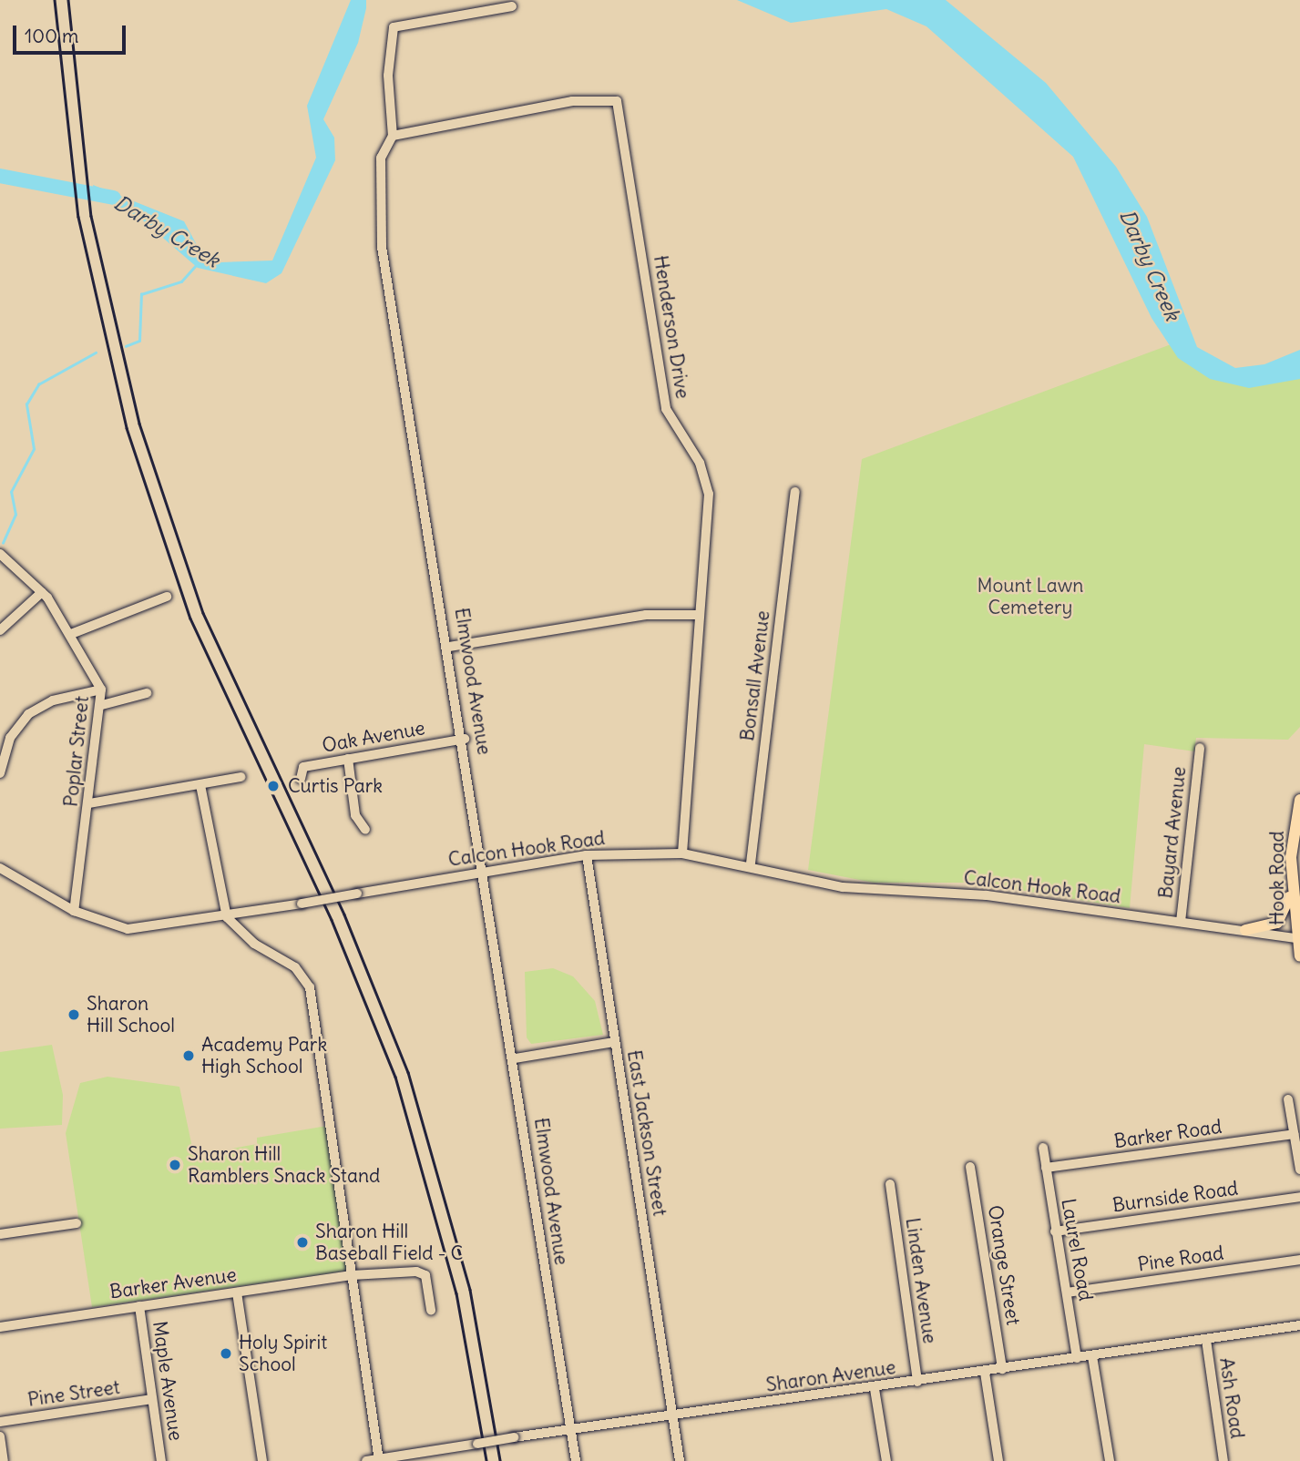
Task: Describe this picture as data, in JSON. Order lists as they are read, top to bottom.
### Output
{
  "streets": {
    "main road": ["Hook Road"],
    "street": [
      "Henderson Drive",
      "Bonsall Avenue",
      "Elmwood Avenue",
      "Oak Avenue",
      "Poplar Street",
      "Bayard Avenue",
      "Calcon Hook Road",
      "East Jackson Street",
      "Barker Road",
      "Burnside Road",
      "Laurel Road",
      "Pine Road",
      "Orange Street",
      "Linden Avenue",
      "Barker Avenue",
      "Sharon Avenue",
      "Maple Avenue",
      "Pine Street",
      "Ash Road"
    ]
  },
  "crossings": [
    ["Henderson Drive", "Elmwood Avenue"],
    ["Henderson Drive", "Calcon Hook Road"],
    ["Bonsall Avenue", "Calcon Hook Road"],
    ["Elmwood Avenue", "Oak Avenue"],
    ["Elmwood Avenue", "Calcon Hook Road"],
    ["Elmwood Avenue", "Sharon Avenue"],
    ["Poplar Street", "Calcon Hook Road"],
    ["Bayard Avenue", "Calcon Hook Road"],
    ["Calcon Hook Road", "Hook Road"],
    ["Calcon Hook Road", "East Jackson Street"],
    ["East Jackson Street", "Sharon Avenue"],
    ["Barker Road", "Laurel Road"],
    ["Burnside Road", "Laurel Road"],
    ["Laurel Road", "Pine Road"],
    ["Laurel Road", "Sharon Avenue"],
    ["Orange Street", "Sharon Avenue"],
    ["Linden Avenue", "Sharon Avenue"],
    ["Barker Avenue", "Maple Avenue"],
    ["Sharon Avenue", "Ash Road"],
    ["Maple Avenue", "Pine Street"]
  ],
  "water": ["Darby Creek"],
  "parks": ["Mount Lawn Cemetery"],
  "places": [
    "Curtis Park",
    "Sharon Hill School",
    "Academy Park High School",
    "Sharon Hill Ramblers Snack Stand",
    "Sharon Hill Baseball Field - C",
    "Holy Spirit School"
  ],
  "scale_bar": "100 m"
}
